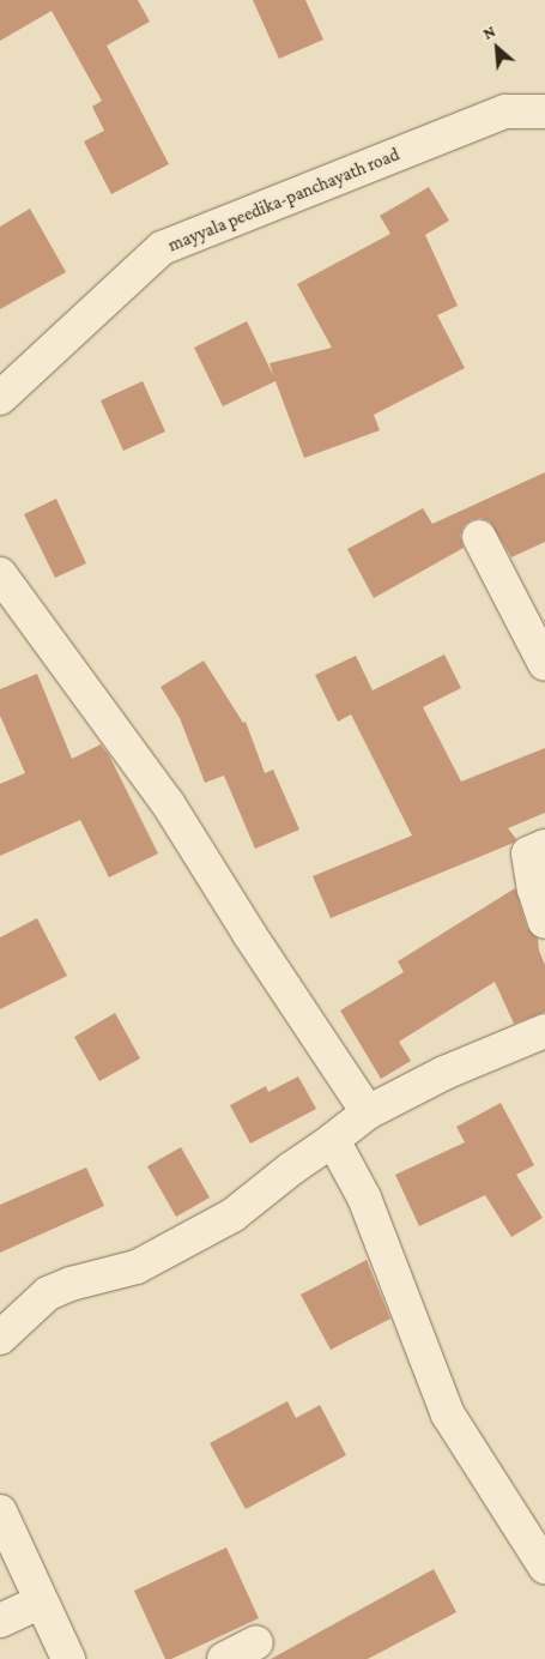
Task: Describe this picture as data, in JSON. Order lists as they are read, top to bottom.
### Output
{
  "streets": {
    "street": ["mayyala peedika-panchayath road"]
  },
  "north": "top left"
}
